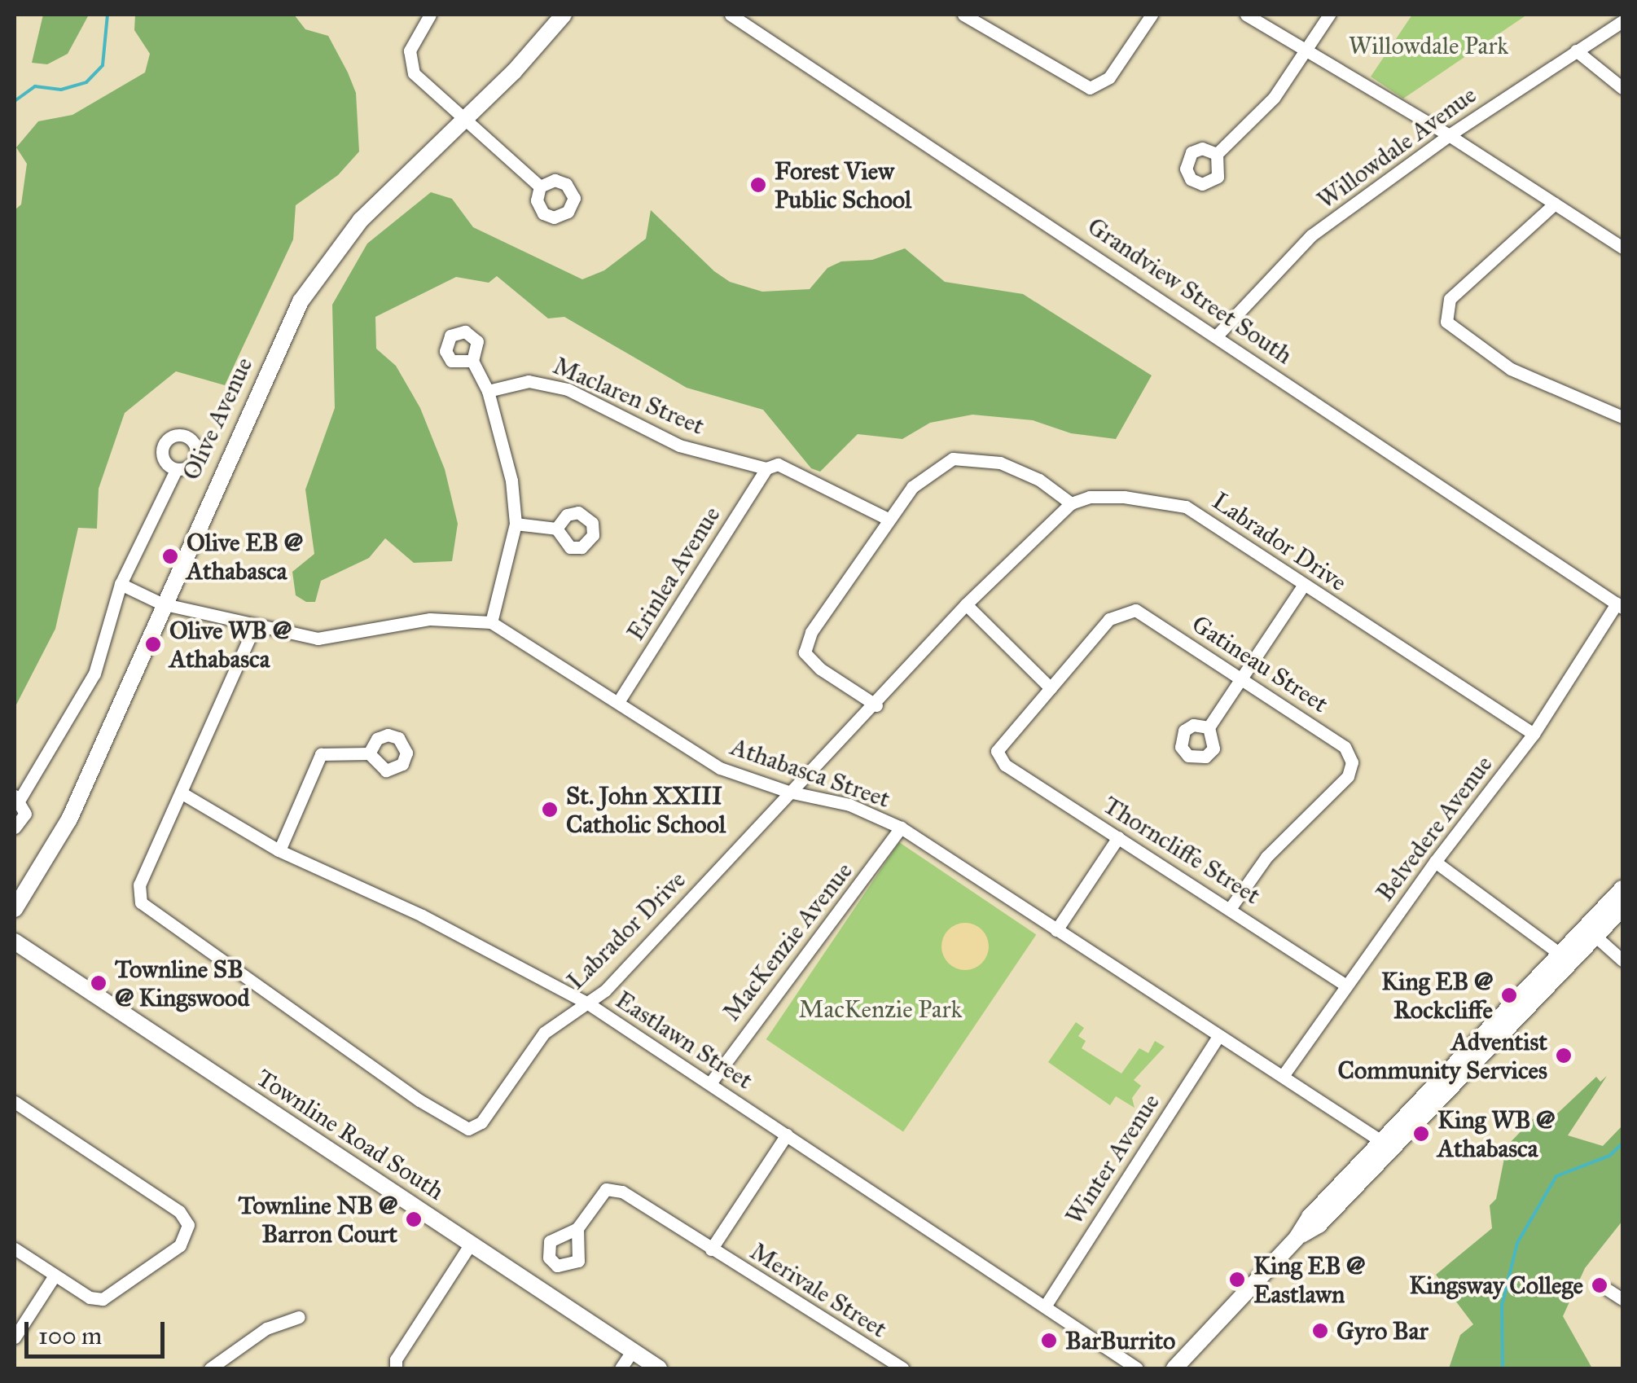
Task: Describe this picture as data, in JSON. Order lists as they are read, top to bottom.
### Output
{
  "streets": {
    "main road": ["Olive Avenue", "Townline Road South"],
    "street": [
      "Willowdale Avenue",
      "Grandview Street South",
      "Maclaren Street",
      "Labrador Drive",
      "Erinlea Avenue",
      "Gatineau Street",
      "Athabasca Street",
      "Belvedere Avenue",
      "Thorncliffe Street",
      "MacKenzie Avenue",
      "Eastlawn Street",
      "Winter Avenue",
      "Merivale Street"
    ]
  },
  "crossings": [
    ["Willowdale Avenue", "Grandview Street South"],
    ["Grandview Street South", "Belvedere Avenue"],
    ["Maclaren Street", "Erinlea Avenue"],
    ["Olive Avenue", "Athabasca Street"],
    ["Labrador Drive", "Athabasca Street"],
    ["Labrador Drive", "Belvedere Avenue"],
    ["Labrador Drive", "Eastlawn Street"],
    ["Erinlea Avenue", "Athabasca Street"],
    ["Gatineau Street", "Thorncliffe Street"],
    ["Athabasca Street", "Belvedere Avenue"],
    ["Athabasca Street", "MacKenzie Avenue"],
    ["Athabasca Street", "Winter Avenue"],
    ["Belvedere Avenue", "Thorncliffe Street"],
    ["MacKenzie Avenue", "Eastlawn Street"],
    ["Eastlawn Street", "Winter Avenue"]
  ],
  "parks": ["Willowdale Park", "MacKenzie Park"],
  "places": [
    "Forest View Public School",
    "Olive EB @ Athabasca",
    "Olive WB @ Athabasca",
    "St. John XXIII Catholic School",
    "Townline SB @ Kingswood",
    "King EB @ Rockcliffe",
    "Adventist Community Services",
    "King WB @ Athabasca",
    "Townline NB @ Barron Court",
    "King EB @ Eastlawn",
    "Kingsway College",
    "Gyro Bar",
    "BarBurrito"
  ],
  "scale_bar": "100 m"
}
